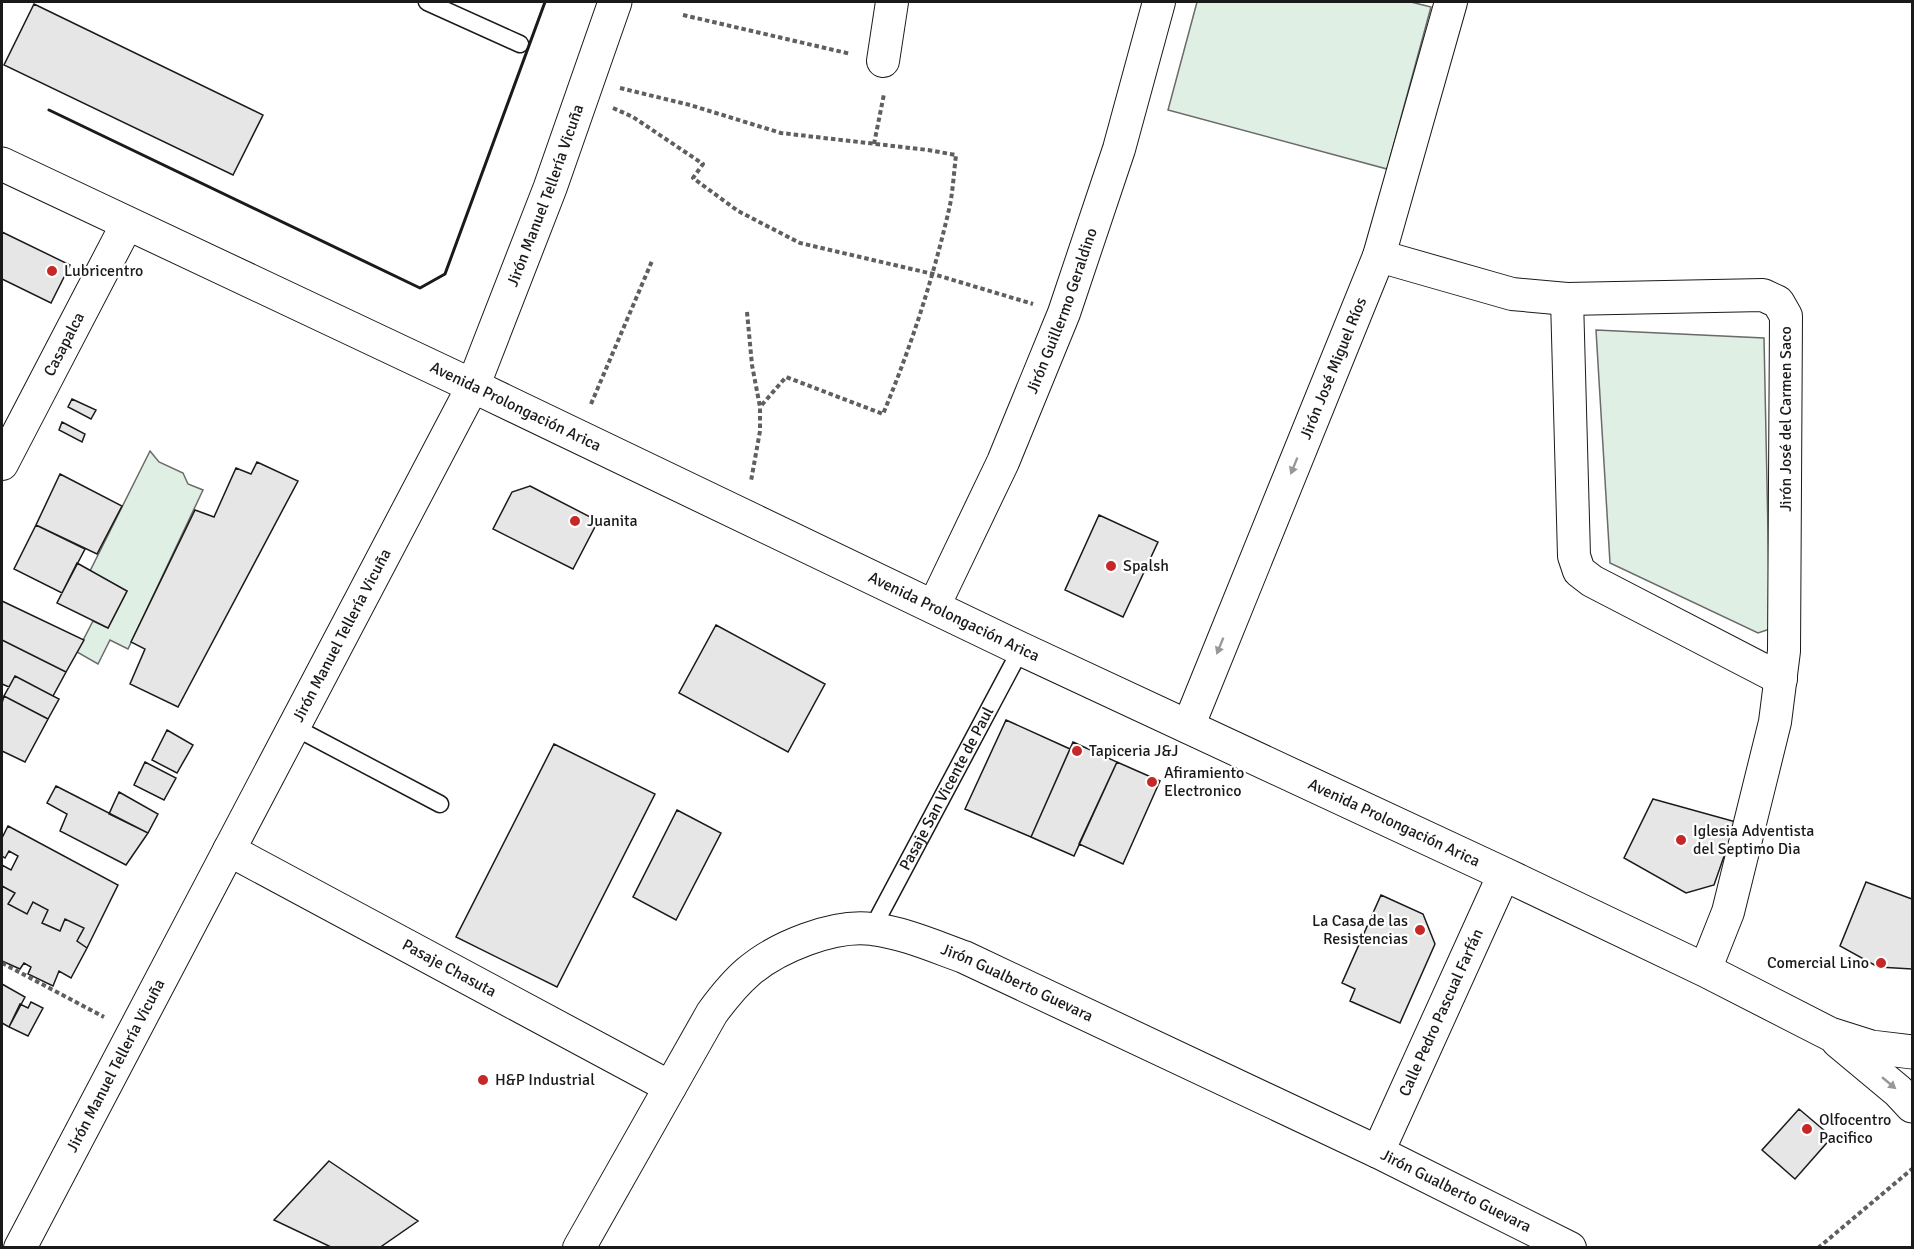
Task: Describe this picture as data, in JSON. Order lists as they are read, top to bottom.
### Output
{
  "streets": {
    "street": [
      "Jirón Manuel Tellería Vicuña",
      "Jirón Guillermo Geraldino",
      "Casapalca",
      "Jirón José Miguel Ríos",
      "Avenida Prolongación Arica",
      "Jirón José del Carmen Saco",
      "Pasaje Chasuta",
      "Jirón Gualberto Guevara",
      "Calle Pedro Pascual Farfán"
    ],
    "lane": ["Pasaje San Vicente de Paul"]
  },
  "crossings": [
    ["Jirón Manuel Tellería Vicuña", "Avenida Prolongación Arica"],
    ["Jirón Manuel Tellería Vicuña", "Pasaje Chasuta"],
    ["Jirón Guillermo Geraldino", "Avenida Prolongación Arica"],
    ["Casapalca", "Avenida Prolongación Arica"],
    ["Jirón José Miguel Ríos", "Avenida Prolongación Arica"],
    ["Jirón José Miguel Ríos", "Jirón José del Carmen Saco"],
    ["Avenida Prolongación Arica", "Jirón José del Carmen Saco"],
    ["Avenida Prolongación Arica", "Pasaje San Vicente de Paul"],
    ["Avenida Prolongación Arica", "Calle Pedro Pascual Farfán"],
    ["Pasaje San Vicente de Paul", "Jirón Gualberto Guevara"],
    ["Pasaje Chasuta", "Jirón Gualberto Guevara"],
    ["Jirón Gualberto Guevara", "Calle Pedro Pascual Farfán"]
  ],
  "one_way": ["Jirón José Miguel Ríos"],
  "places": [
    "Lubricentro",
    "Juanita",
    "Spalsh",
    "Tapiceria J&J",
    "Afiramiento Electronico",
    "Iglesia Adventista del Septimo Dia",
    "La Casa de las Resistencias",
    "Comercial Lino",
    "H&P Industrial",
    "Olfocentro Pacifico"
  ]
}
